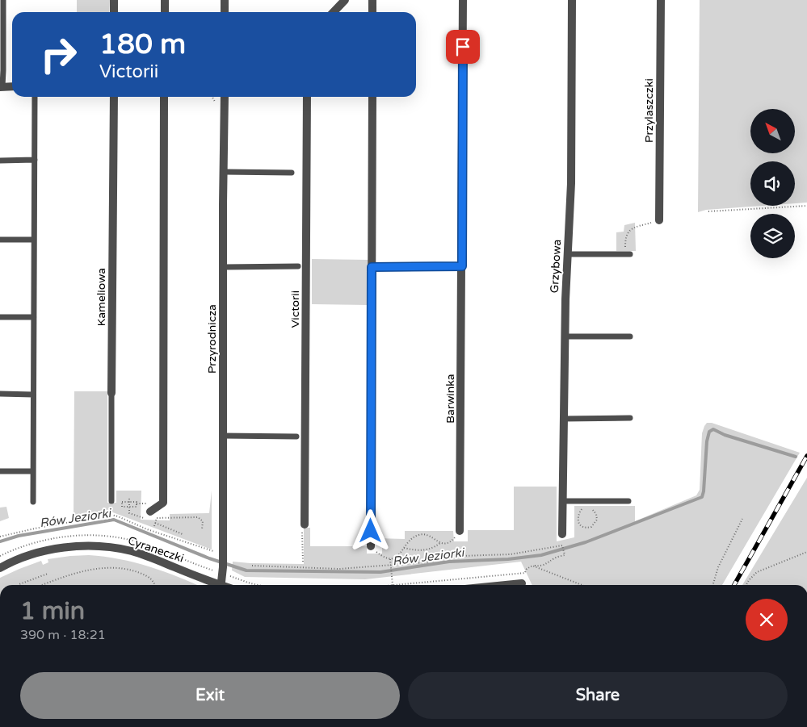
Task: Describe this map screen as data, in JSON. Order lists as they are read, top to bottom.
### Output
{
  "streets": {
    "street": [
      "Przylaszczki",
      "Grzybowa",
      "Kameliowa",
      "Victorii",
      "Przyrodnicza",
      "Barwinka",
      "Cyraneczki"
    ]
  },
  "water": ["Rów Jeziorki"],
  "north": "top left",
  "page": {
    "turn": ["180 m", "Victorii"],
    "heading": ["1 min", "390 m · 18:21"],
    "buttons": ["Exit", "Share"]
  }
}
